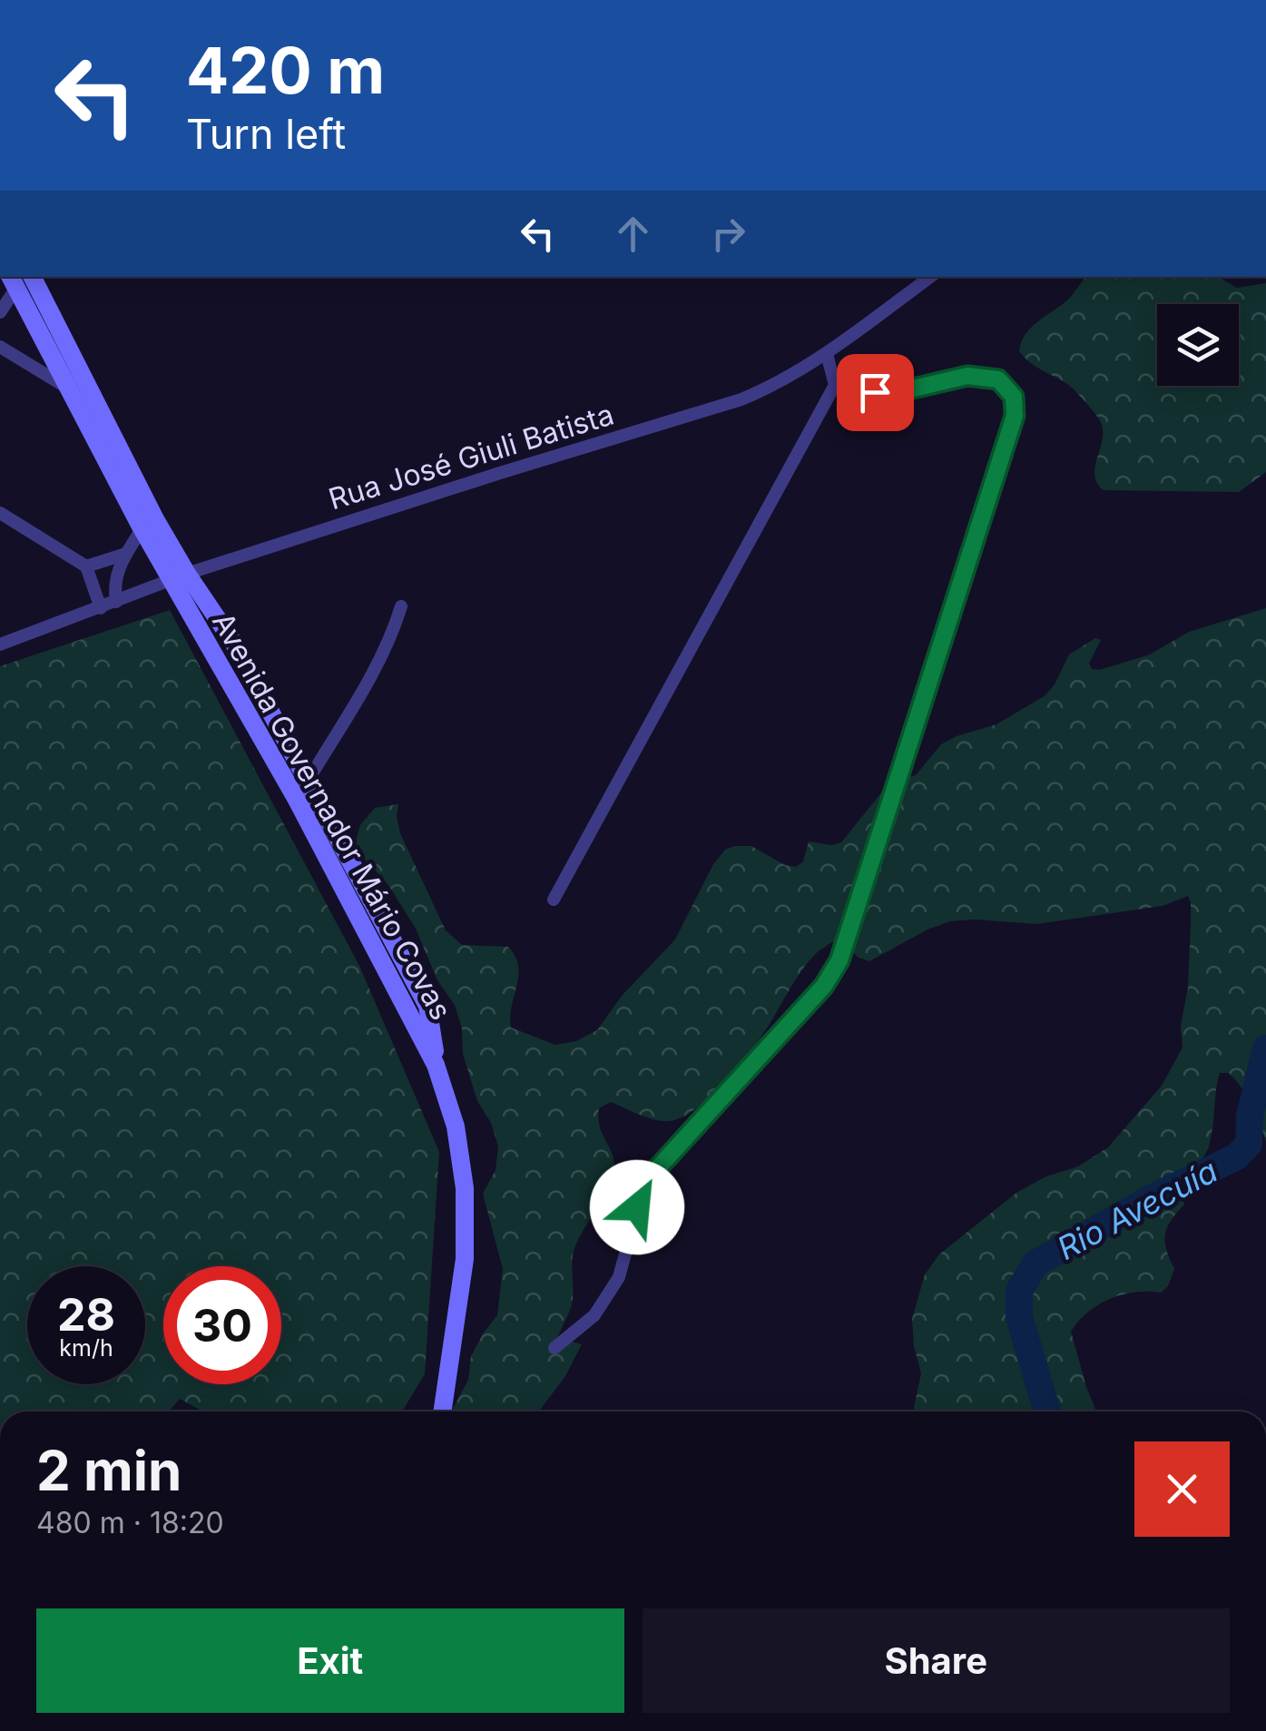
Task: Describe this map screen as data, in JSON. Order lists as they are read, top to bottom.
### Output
{
  "streets": {
    "main road": ["Avenida Governador Mário Covas"],
    "street": ["Rua José Giuli Batista"]
  },
  "crossings": [
    ["Rua José Giuli Batista", "Avenida Governador Mário Covas"]
  ],
  "water": ["Rio Avecuía"],
  "page": {
    "turn": ["420 m", "Turn left"],
    "speed": "28 km/h",
    "limit": "30",
    "heading": ["2 min", "480 m · 18:20"],
    "buttons": ["Exit", "Share"]
  }
}
